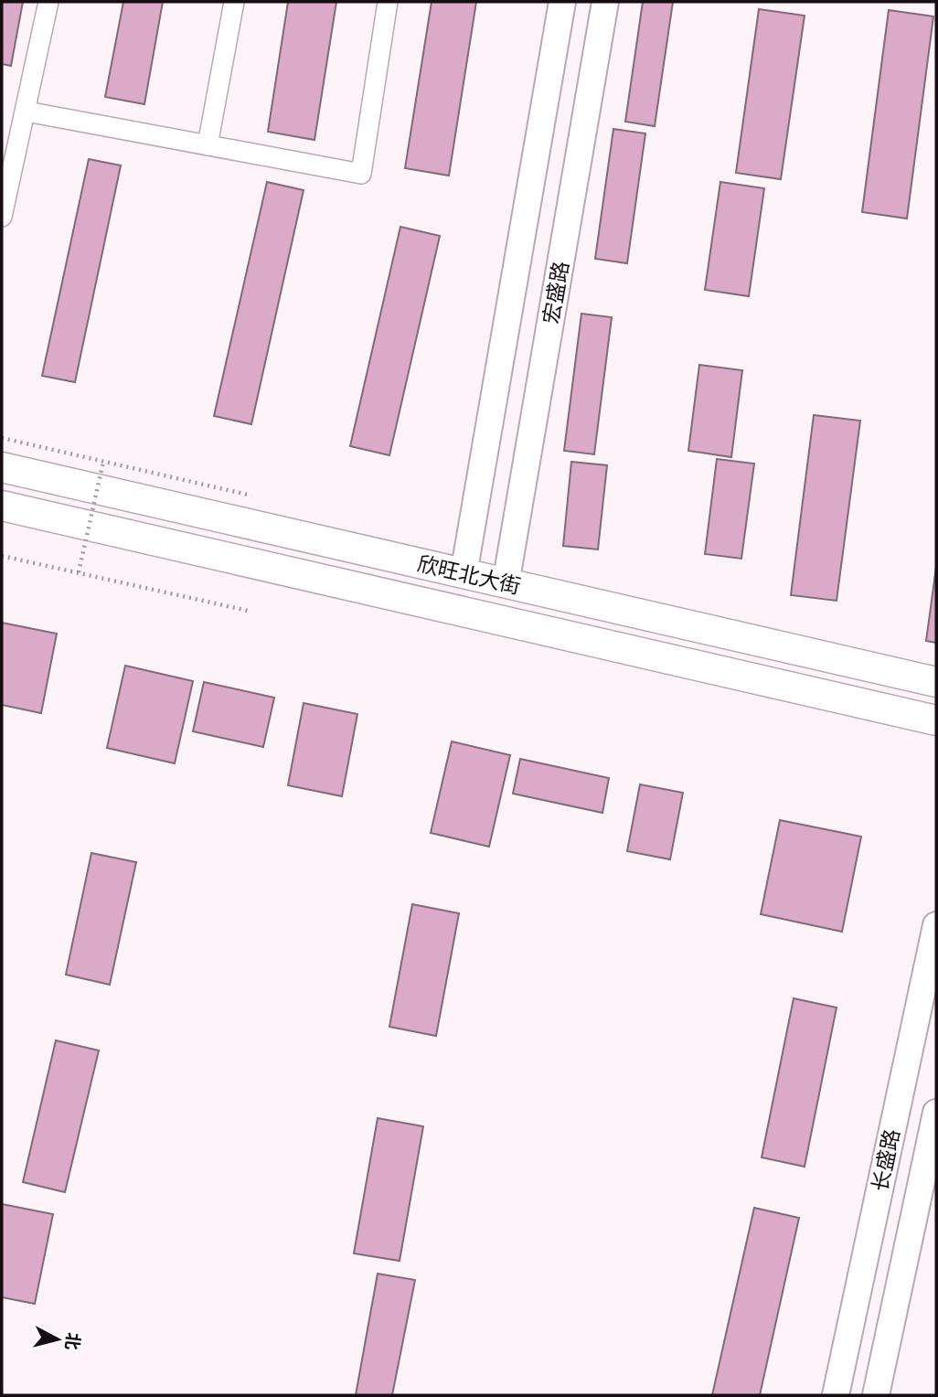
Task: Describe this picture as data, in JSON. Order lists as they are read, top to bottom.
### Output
{
  "streets": {
    "main road": ["欣旺北大街"],
    "street": ["宏盛路", "长盛路"]
  },
  "crossings": [
    ["宏盛路", "欣旺北大街"]
  ],
  "north": "right"
}
